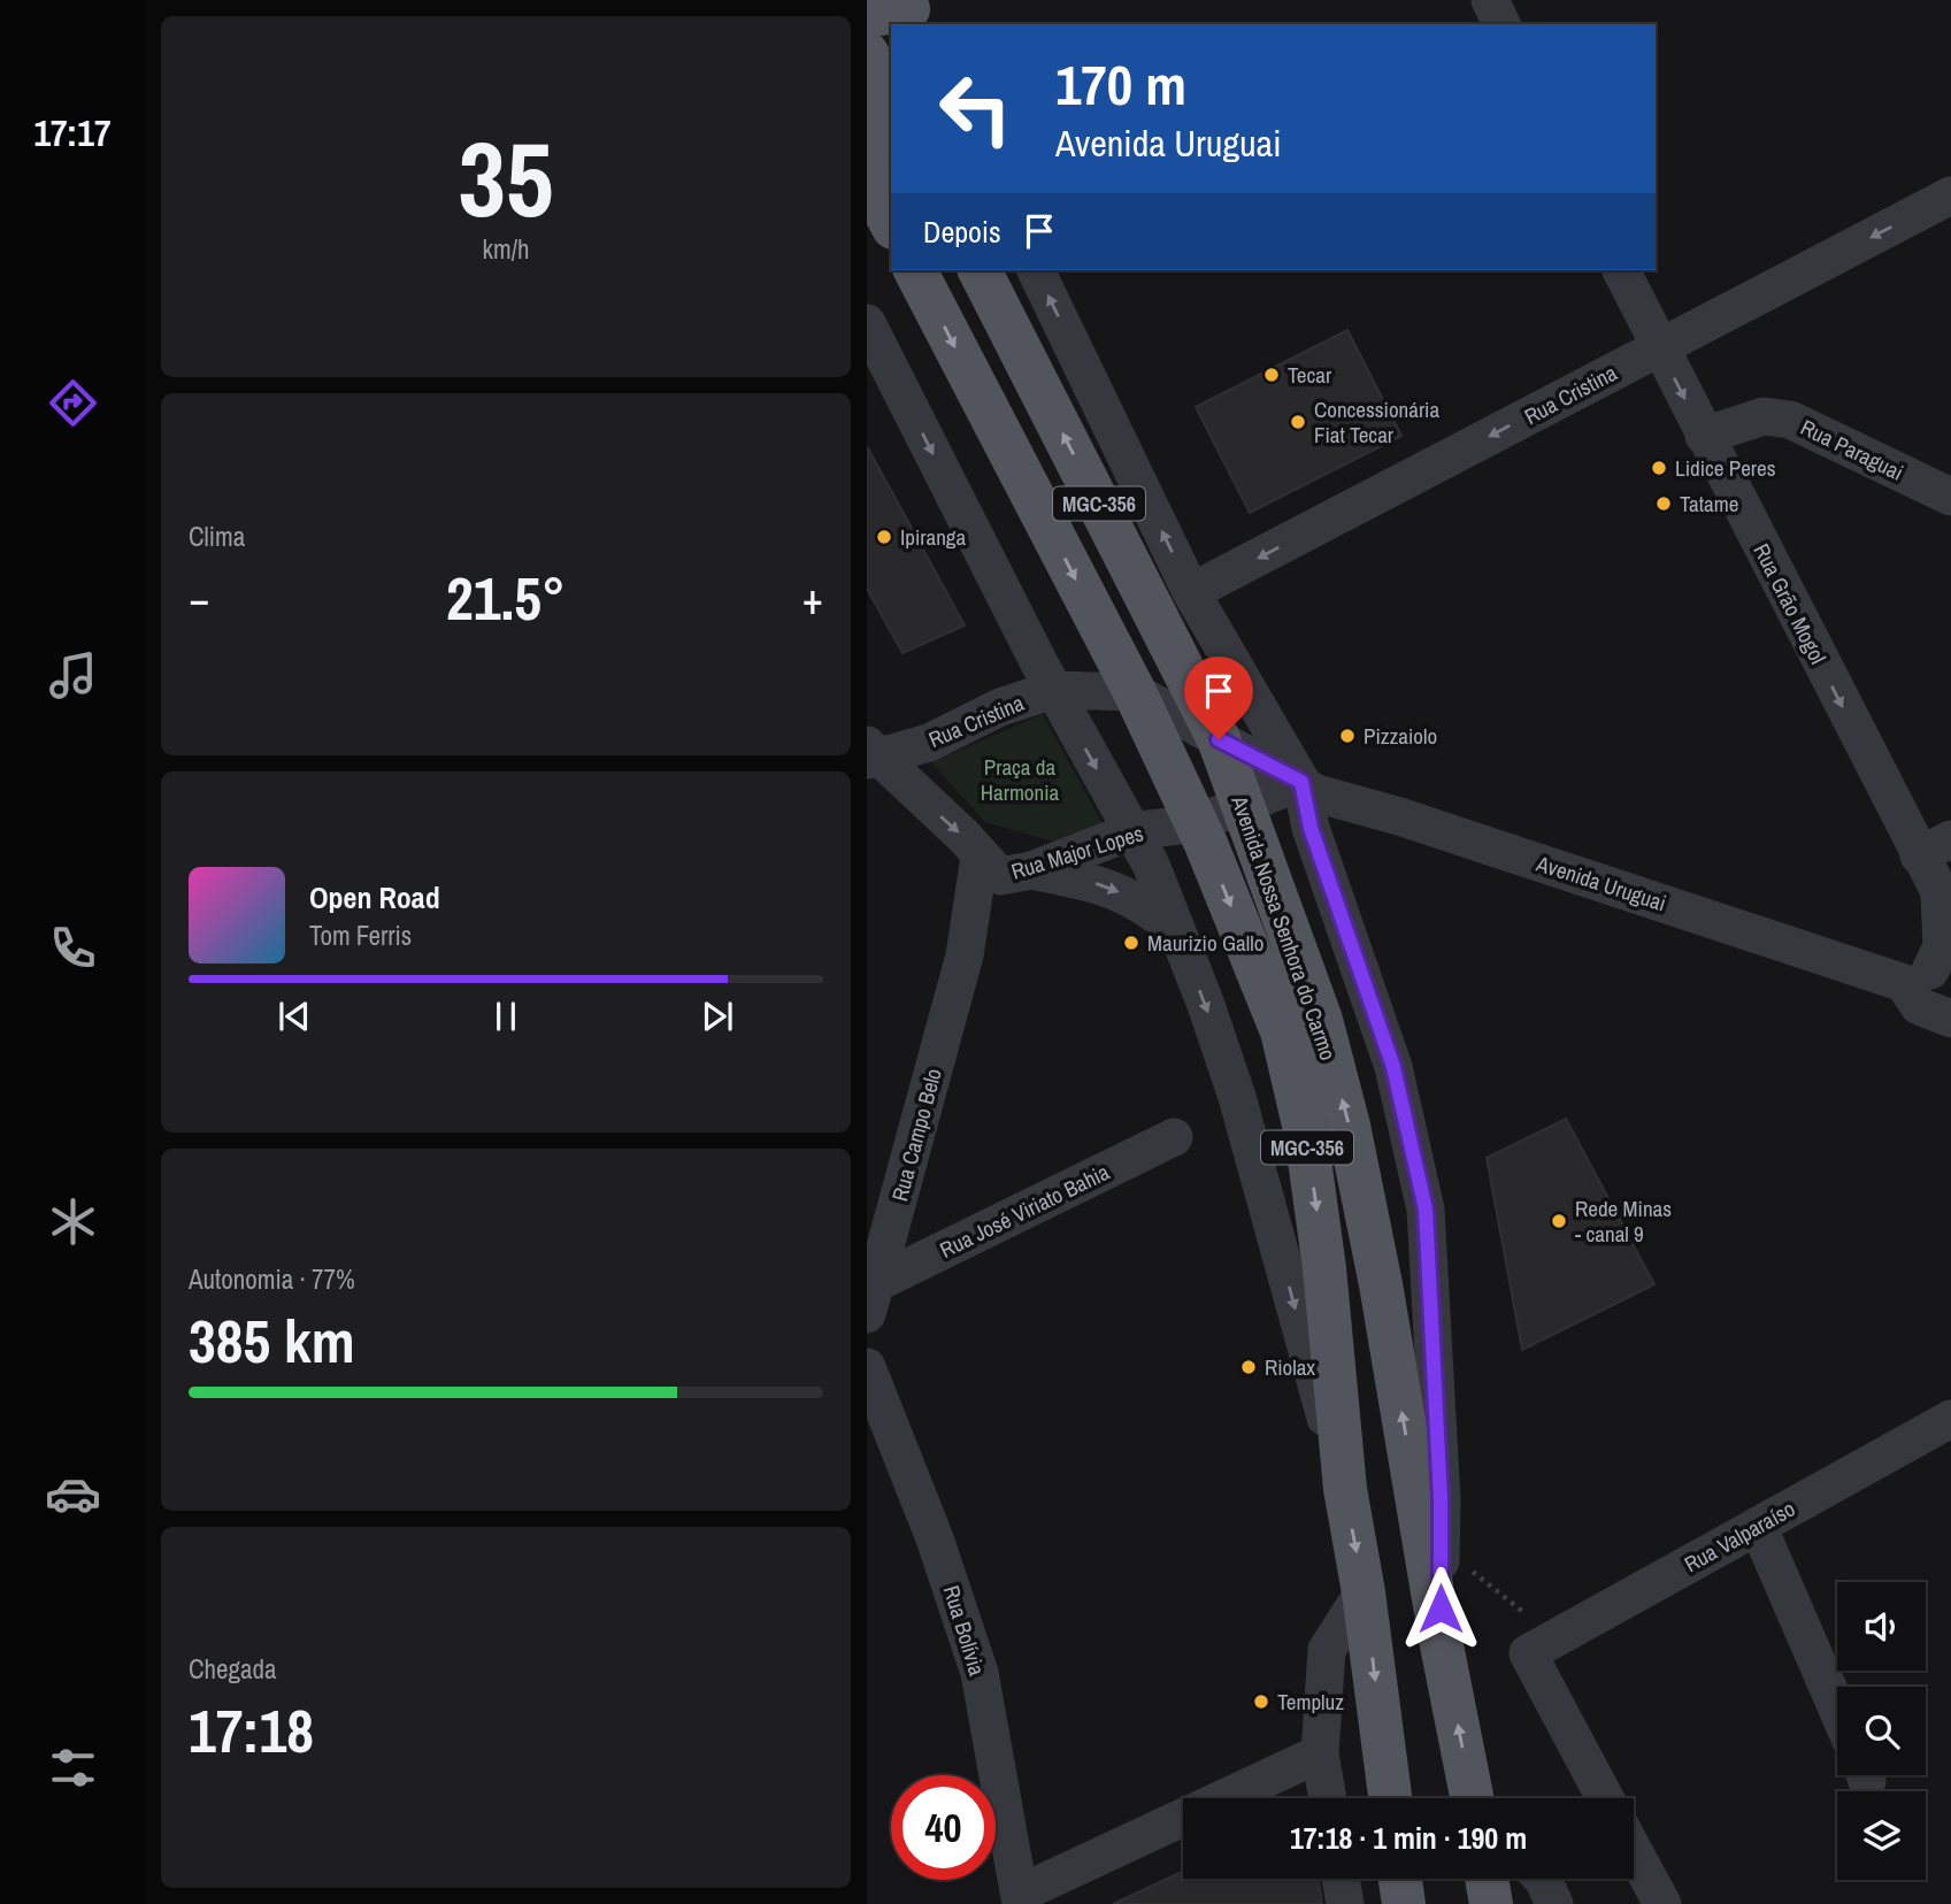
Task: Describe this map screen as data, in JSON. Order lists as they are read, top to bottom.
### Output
{
  "streets": {
    "main road": ["MGC-356", "Avenida Nossa Senhora do Carmo"],
    "street": [
      "Rua Cristina",
      "Rua Paraguai",
      "Rua Grão Mogol",
      "Rua Major Lopes",
      "Avenida Uruguai",
      "Rua Campo Belo",
      "Rua José Viriato Bahia",
      "Rua Valparaíso",
      "Rua Bolívia"
    ]
  },
  "crossings": [
    ["Rua Cristina", "Rua Grão Mogol"],
    ["Rua Cristina", "Rua Major Lopes"],
    ["Rua Cristina", "Avenida Uruguai"],
    ["Rua Cristina", "Avenida Nossa Senhora do Carmo"],
    ["Rua Paraguai", "Rua Grão Mogol"],
    ["Rua Grão Mogol", "Avenida Uruguai"],
    ["Rua Major Lopes", "Avenida Nossa Senhora do Carmo"],
    ["Rua Major Lopes", "Rua Campo Belo"],
    ["Avenida Uruguai", "Avenida Nossa Senhora do Carmo"],
    ["Rua Campo Belo", "Rua José Viriato Bahia"]
  ],
  "one_way": ["Rua Cristina", "Rua Grão Mogol"],
  "parks": ["Praça da Harmonia"],
  "places": [
    "Tecar",
    "Concessionária Fiat Tecar",
    "Lidice Peres",
    "Tatame",
    "Ipiranga",
    "Pizzaiolo",
    "Maurizio Gallo",
    "Rede Minas - canal 9",
    "Riolax",
    "Templuz"
  ],
  "page": {
    "tabs": "17:17",
    "tile": [
      ["35", "km/h"],
      "Clima",
      ["Autonomia · 77%", "385 km"],
      ["Chegada", "17:18"]
    ],
    "turn": ["170 m", "Avenida Uruguai"],
    "then": "Depois",
    "heat": ["−", "21.5°", "+"],
    "song": ["Open Road", "Tom Ferris"],
    "limit": "40",
    "trip": "17:18 · 1 min · 190 m"
  }
}
